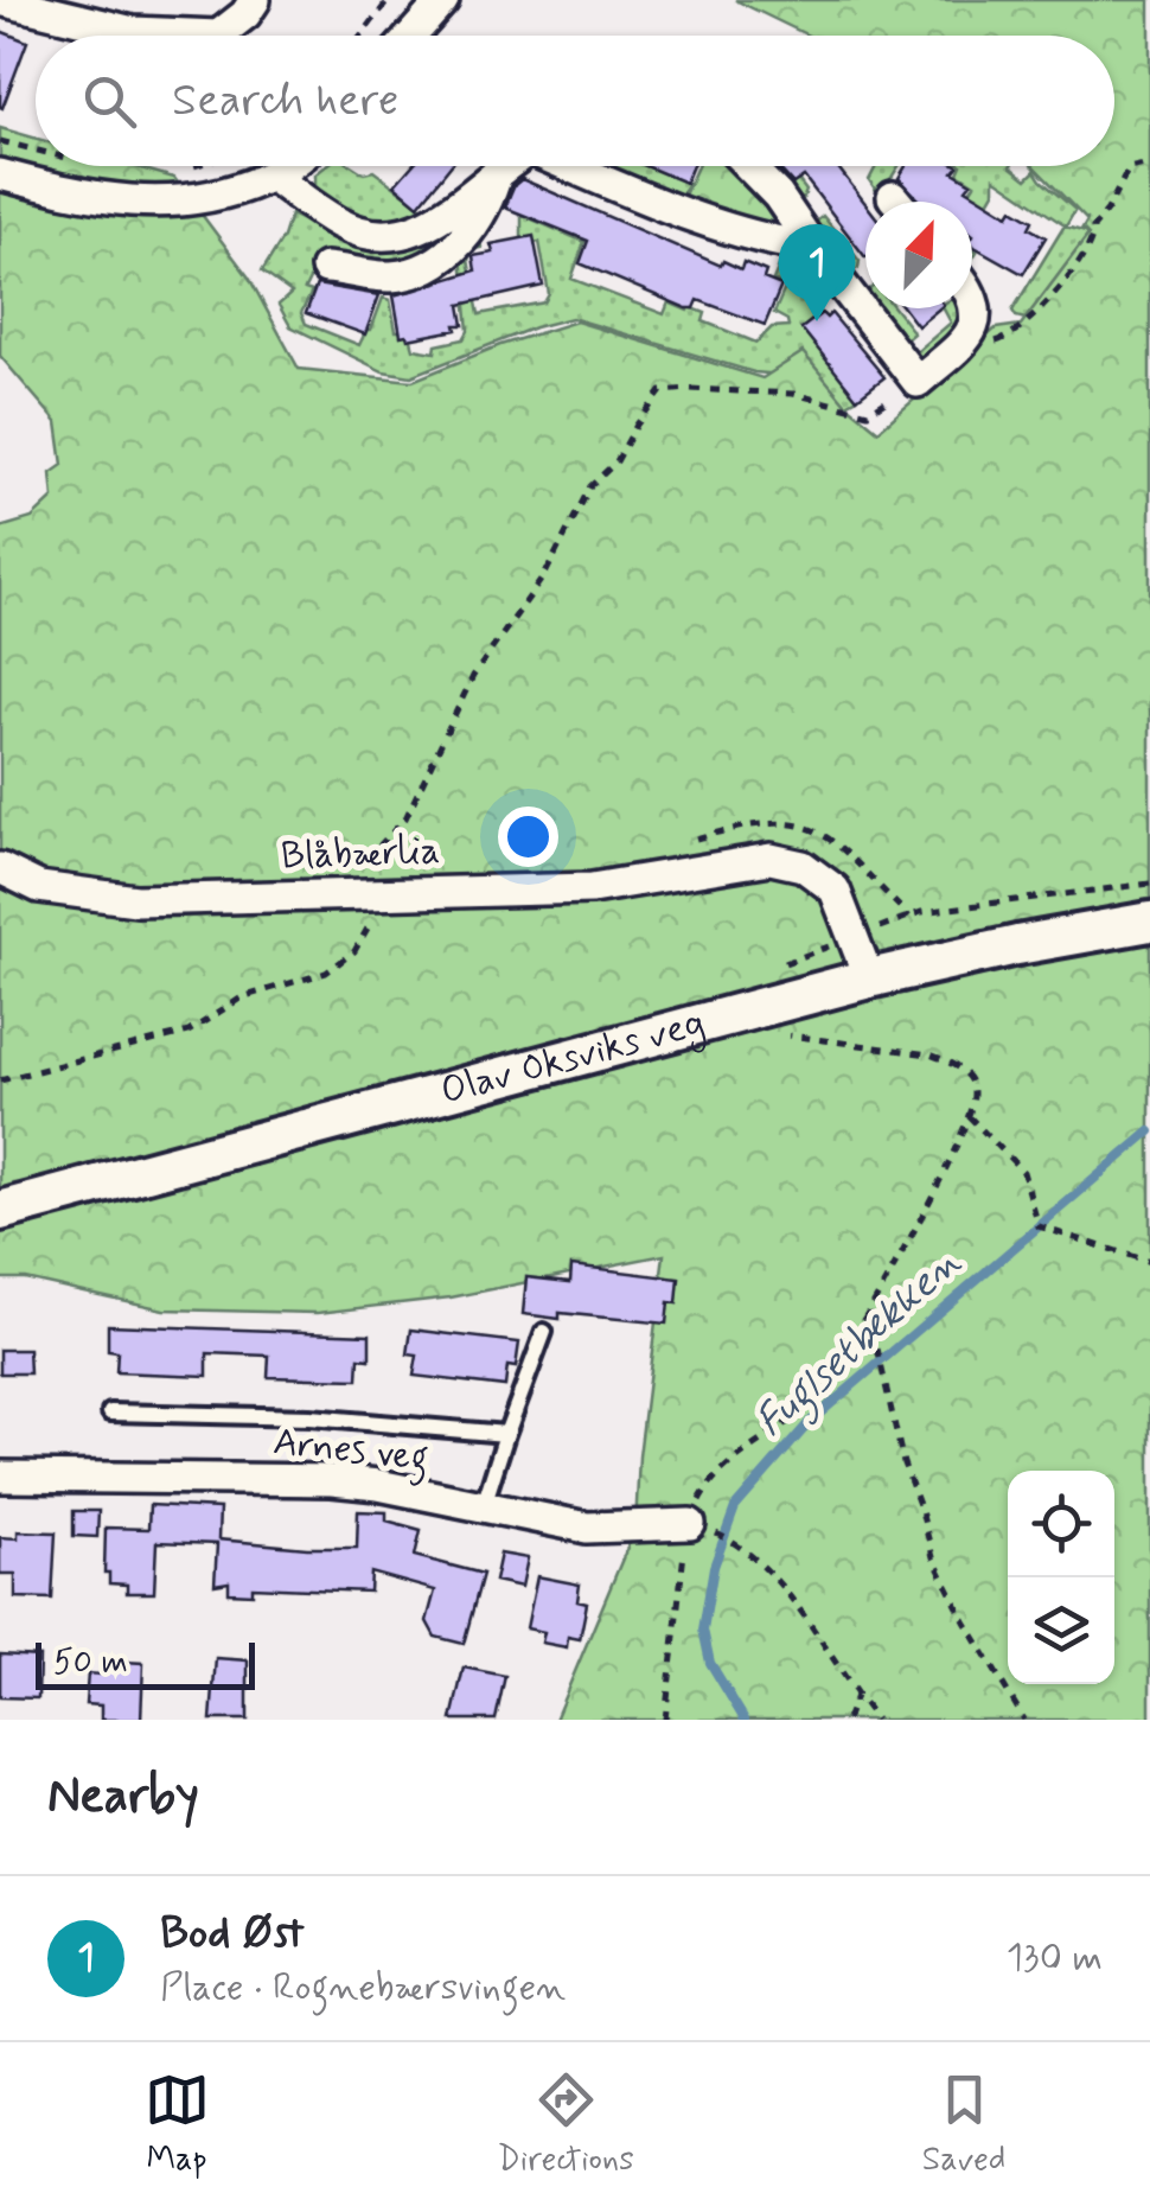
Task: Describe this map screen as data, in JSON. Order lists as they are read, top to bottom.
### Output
{
  "streets": {
    "street": ["Blåbærlia", "Olav Oksviks veg", "Arnes veg"]
  },
  "crossings": [
    ["Blåbærlia", "Olav Oksviks veg"]
  ],
  "water": ["Fuglsetbekken"],
  "scale_bar": "50 m",
  "north": "top right",
  "page": {
    "search": "Search here",
    "pins": "1",
    "scale": "50 m",
    "heading": "Nearby",
    "list": [
      {
        "mark": "1",
        "name": "Bod Øst",
        "note": "Place · Rognebærsvingen",
        "value": "130 m"
      }
    ],
    "nav": ["Map", "Directions", "Saved"]
  }
}
